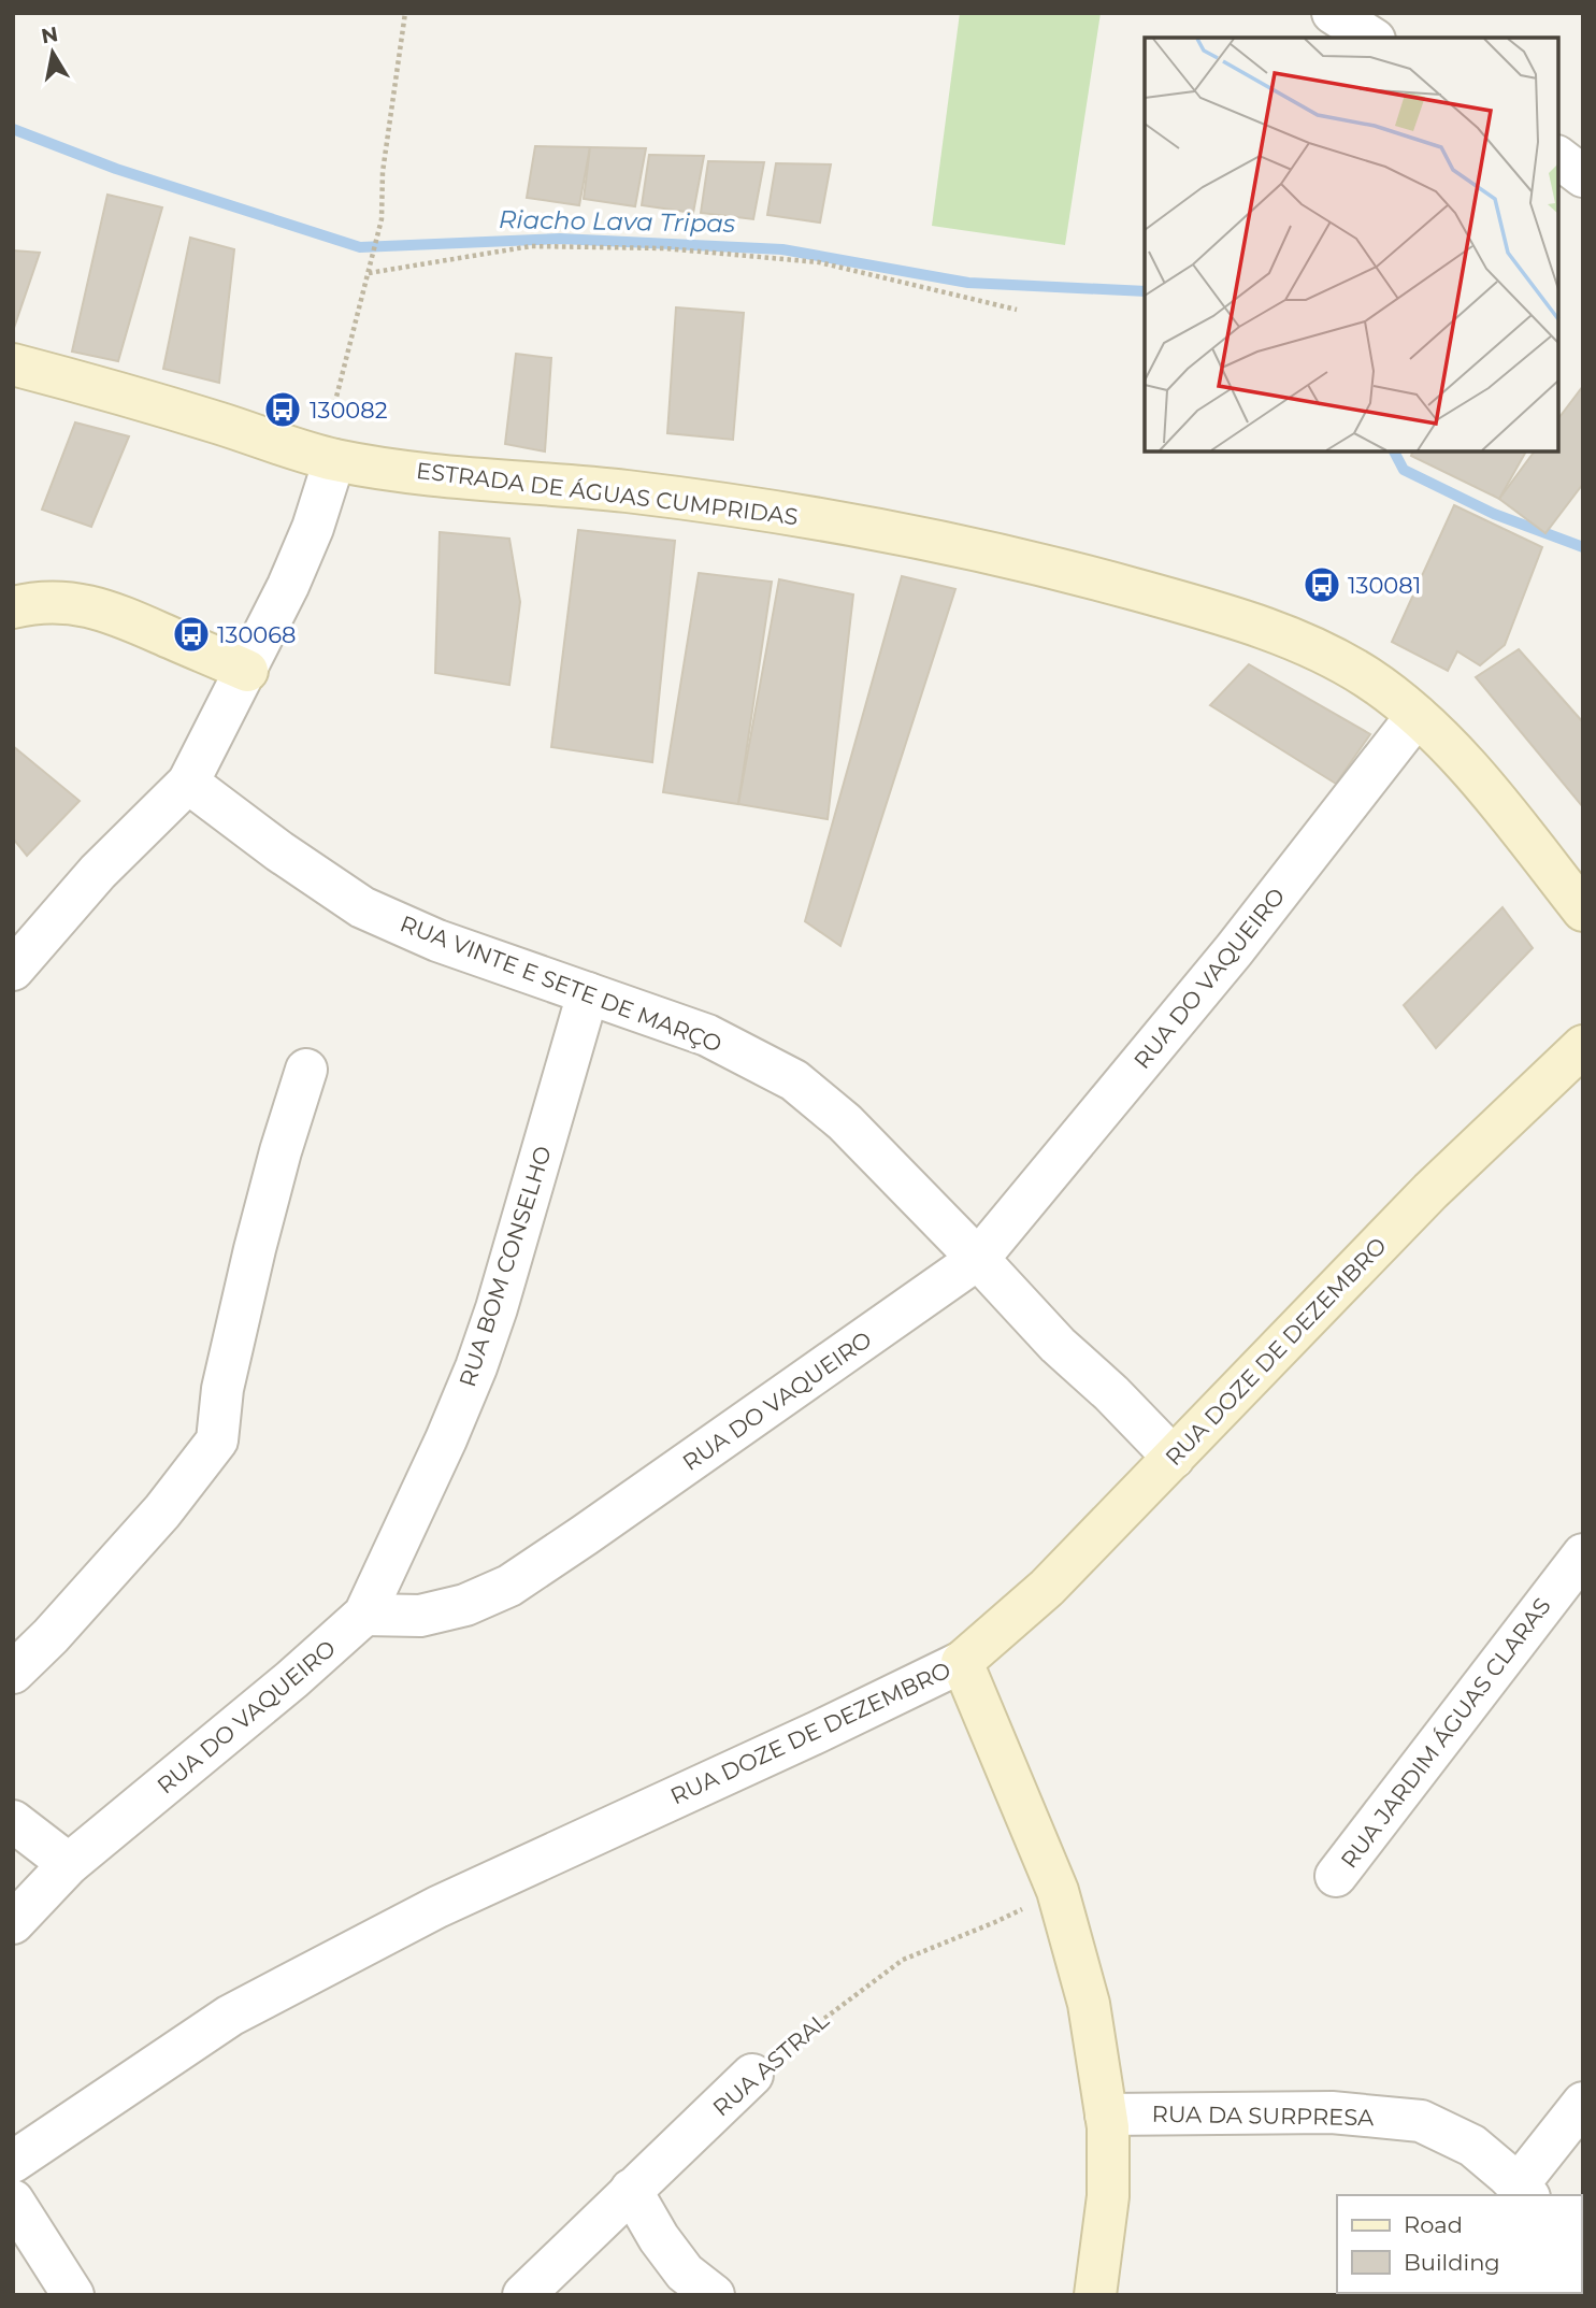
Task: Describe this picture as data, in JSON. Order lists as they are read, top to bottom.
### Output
{
  "streets": {
    "street": [
      "ESTRADA DE ÁGUAS CUMPRIDAS",
      "RUA DO VAQUEIRO",
      "RUA VINTE E SETE DE MARÇO",
      "RUA BOM CONSELHO",
      "RUA DOZE DE DEZEMBRO",
      "RUA JARDIM ÁGUAS CLARAS",
      "RUA ASTRAL",
      "RUA DA SURPRESA"
    ]
  },
  "crossings": [
    ["ESTRADA DE ÁGUAS CUMPRIDAS", "RUA DO VAQUEIRO"],
    ["RUA DO VAQUEIRO", "RUA VINTE E SETE DE MARÇO"],
    ["RUA DO VAQUEIRO", "RUA BOM CONSELHO"],
    ["RUA VINTE E SETE DE MARÇO", "RUA BOM CONSELHO"],
    ["RUA VINTE E SETE DE MARÇO", "RUA DOZE DE DEZEMBRO"]
  ],
  "water": ["Riacho Lava Tripas"],
  "places": {
    "bus stop": ["130082", "130081", "130068"]
  },
  "legend": ["Road", "Building"],
  "north": "top"
}
